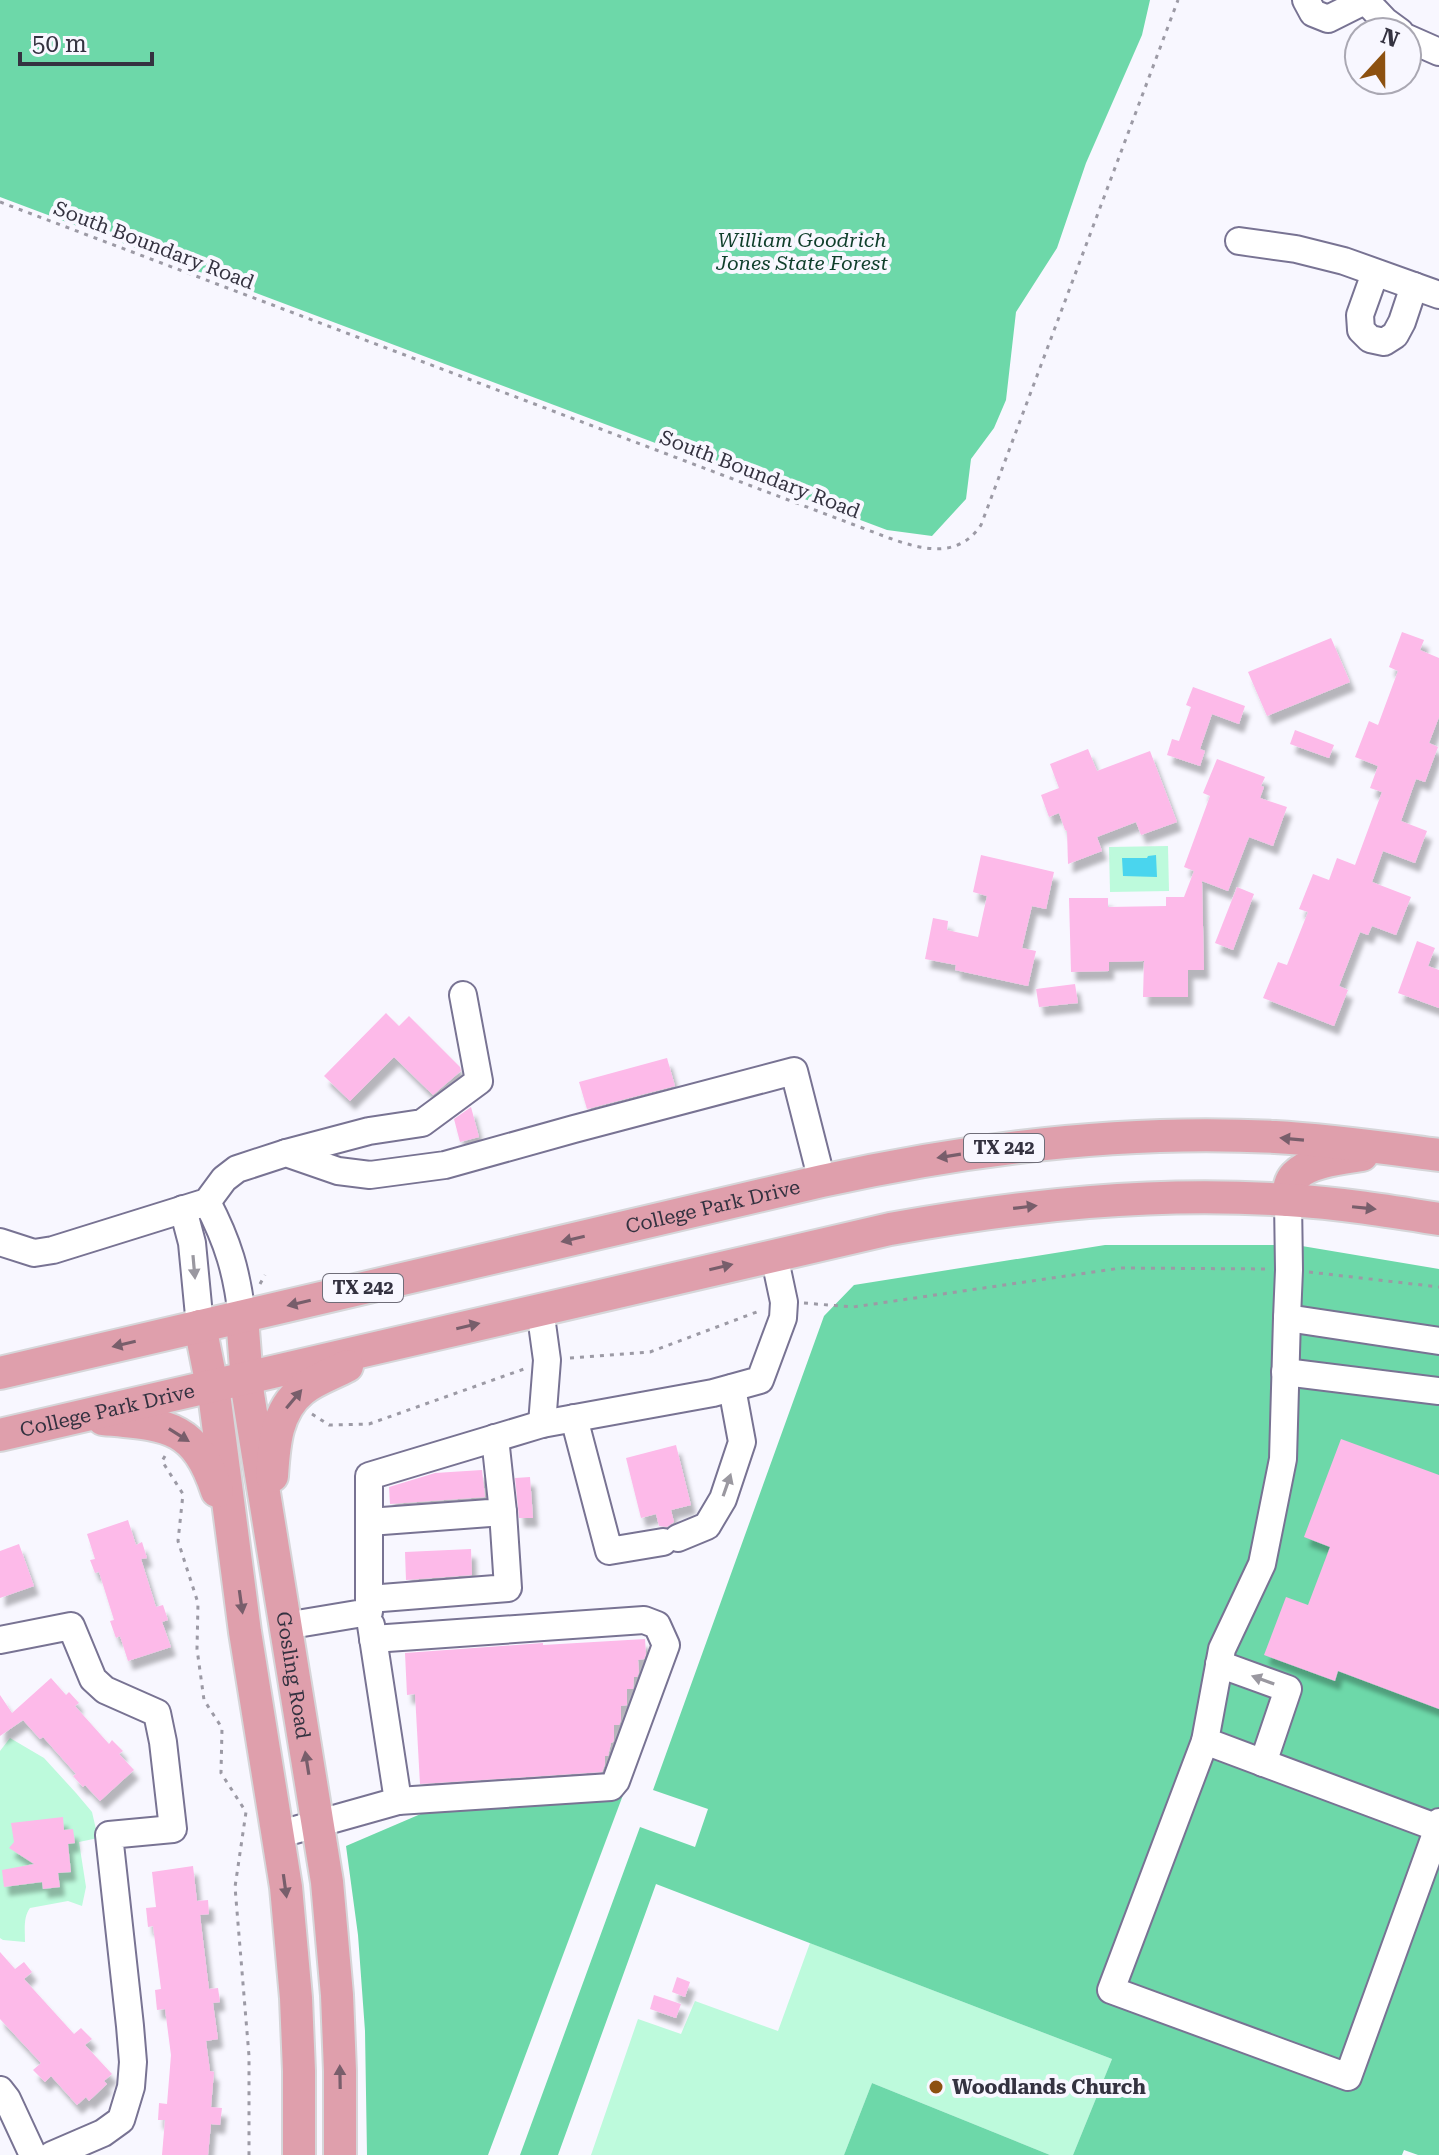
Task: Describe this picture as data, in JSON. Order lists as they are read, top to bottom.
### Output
{
  "streets": {
    "main road": ["TX 242", "College Park Drive", "Gosling Road"],
    "path": ["South Boundary Road"]
  },
  "crossings": [
    ["College Park Drive", "Gosling Road"]
  ],
  "parks": ["William Goodrich Jones State Forest"],
  "places": ["Woodlands Church"],
  "scale_bar": "50 m",
  "north": "top"
}
